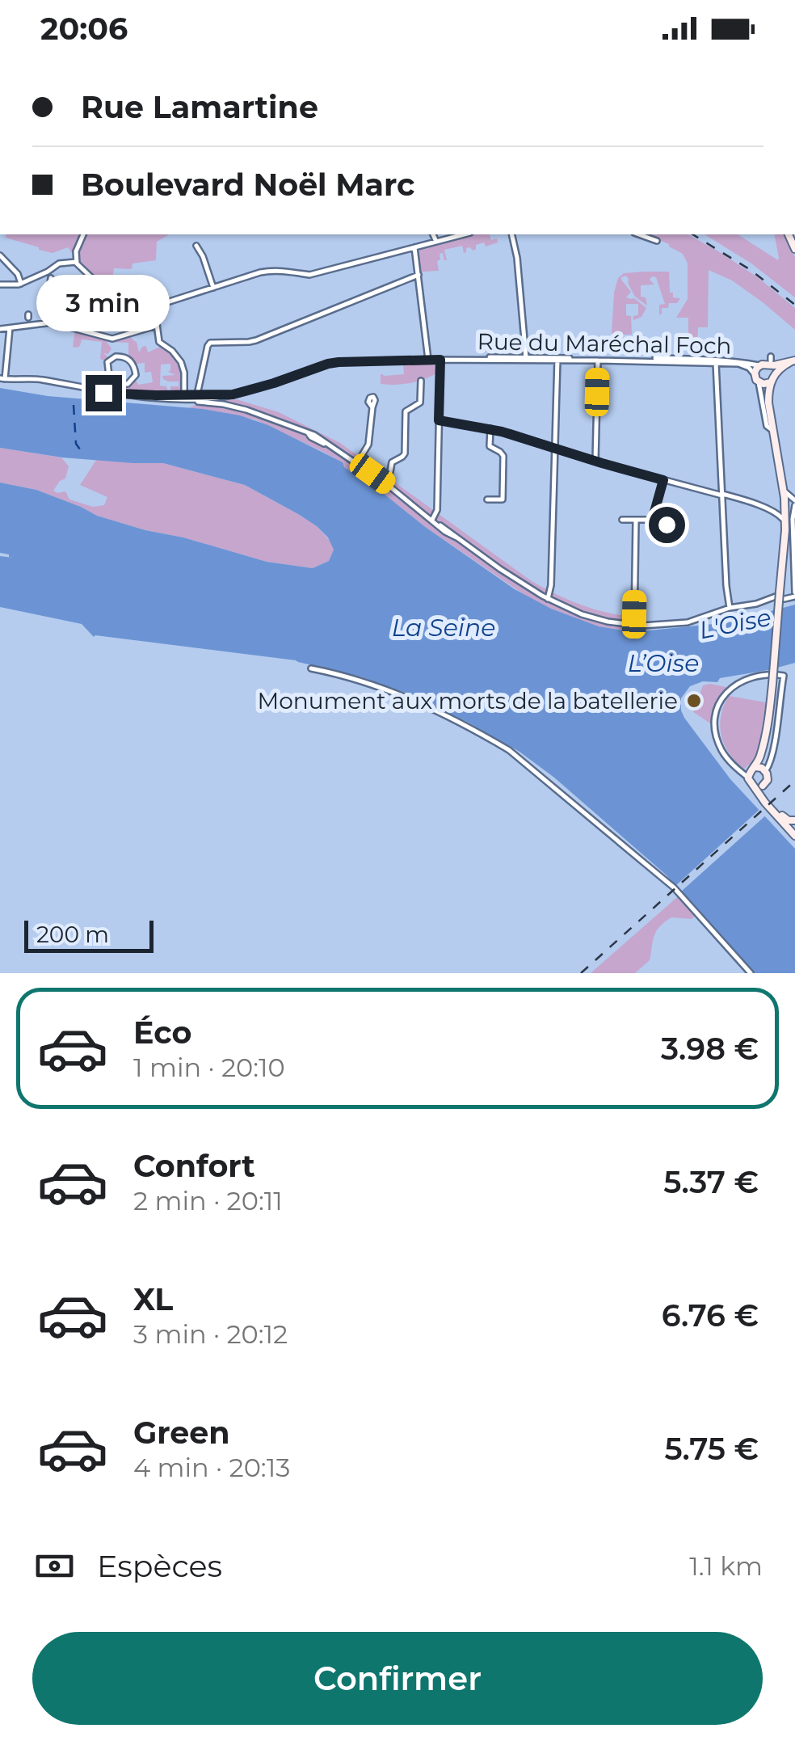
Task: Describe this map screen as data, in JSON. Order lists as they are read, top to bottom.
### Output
{
  "streets": {
    "street": ["Rue du Maréchal Foch"]
  },
  "water": ["L'Oise", "La Seine", "L’Oise"],
  "places": ["Monument aux morts de la batellerie"],
  "scale_bar": "200 m",
  "page": {
    "status": "20:06",
    "banner": ["Rue Lamartine", "Boulevard Noël Marc"],
    "bubble": "3 min",
    "scale": "200 m",
    "list": [
      {
        "name": "Éco",
        "note": "1 min · 20:10",
        "value": "3.98 €"
      },
      {
        "name": "Confort",
        "note": "2 min · 20:11",
        "value": "5.37 €"
      },
      {
        "name": "XL",
        "note": "3 min · 20:12",
        "value": "6.76 €"
      },
      {
        "name": "Green",
        "note": "4 min · 20:13",
        "value": "5.75 €"
      }
    ],
    "pay": ["Espèces", "1.1 km"],
    "buttons": "Confirmer"
  }
}
